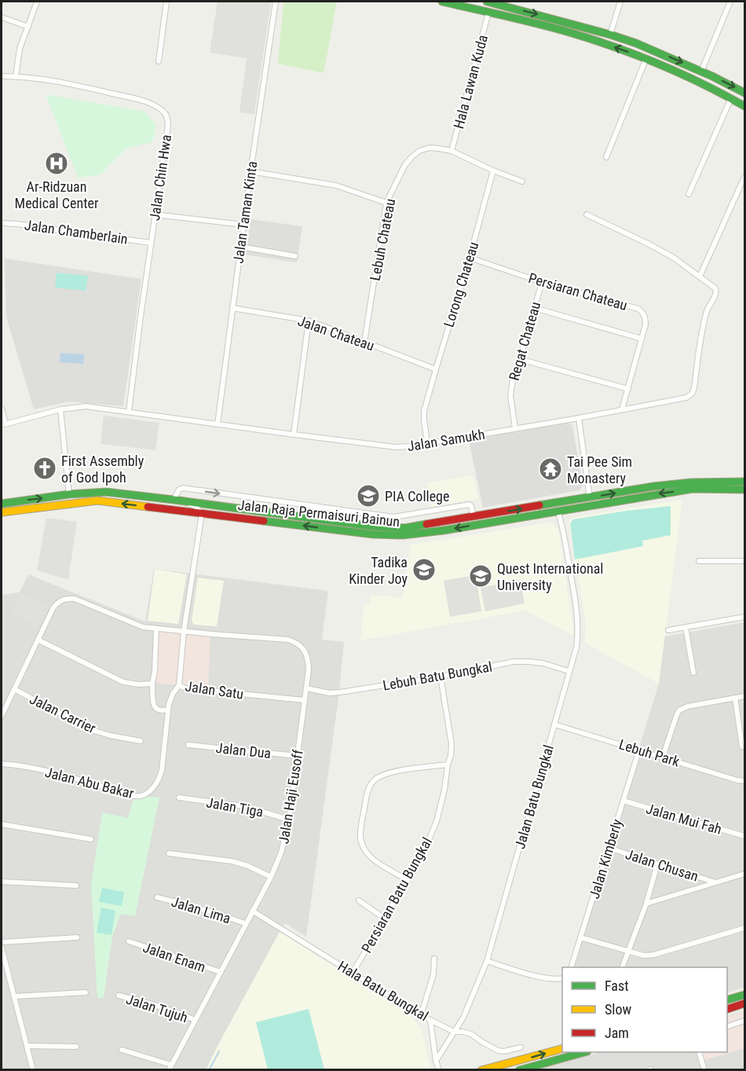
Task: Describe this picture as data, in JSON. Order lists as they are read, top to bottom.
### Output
{
  "streets": {
    "main road": ["Jalan Raja Permaisuri Bainun"],
    "street": [
      "Hala Lawan Kuda",
      "Jalan Chin Hwa",
      "Jalan Taman Kinta",
      "Jalan Chamberlain",
      "Lebuh Chateau",
      "Lorong Chateau",
      "Persiaran Chateau",
      "Jalan Chateau",
      "Regat Chateau",
      "Jalan Samukh",
      "Lebuh Batu Bungkal",
      "Jalan Satu",
      "Jalan Carrier",
      "Jalan Dua",
      "Lebuh Park",
      "Jalan Abu Bakar",
      "Jalan Haji Eusoff",
      "Jalan Batu Bungkal",
      "Jalan Tiga",
      "Jalan Mui Fah",
      "Jalan Kimberly",
      "Jalan Chusan",
      "Persiaran Batu Bungkal",
      "Jalan Lima",
      "Jalan Enam",
      "Hala Batu Bungkal",
      "Jalan Tujuh"
    ]
  },
  "crossings": [
    ["Hala Lawan Kuda", "Lebuh Chateau"],
    ["Jalan Chin Hwa", "Jalan Chamberlain"],
    ["Jalan Chin Hwa", "Jalan Samukh"],
    ["Jalan Taman Kinta", "Jalan Chateau"],
    ["Jalan Taman Kinta", "Jalan Samukh"],
    ["Lebuh Chateau", "Jalan Chateau"],
    ["Lorong Chateau", "Persiaran Chateau"],
    ["Lorong Chateau", "Jalan Chateau"],
    ["Lorong Chateau", "Jalan Samukh"],
    ["Persiaran Chateau", "Regat Chateau"],
    ["Persiaran Chateau", "Jalan Samukh"],
    ["Regat Chateau", "Jalan Samukh"],
    ["Jalan Raja Permaisuri Bainun", "Jalan Batu Bungkal"],
    ["Lebuh Batu Bungkal", "Jalan Haji Eusoff"],
    ["Lebuh Batu Bungkal", "Jalan Batu Bungkal"],
    ["Lebuh Batu Bungkal", "Persiaran Batu Bungkal"],
    ["Jalan Satu", "Jalan Abu Bakar"],
    ["Jalan Satu", "Jalan Haji Eusoff"],
    ["Jalan Carrier", "Jalan Haji Eusoff"],
    ["Jalan Dua", "Jalan Haji Eusoff"],
    ["Lebuh Park", "Jalan Batu Bungkal"],
    ["Lebuh Park", "Jalan Kimberly"],
    ["Jalan Haji Eusoff", "Jalan Tiga"],
    ["Jalan Haji Eusoff", "Jalan Lima"],
    ["Jalan Haji Eusoff", "Jalan Enam"],
    ["Jalan Haji Eusoff", "Hala Batu Bungkal"],
    ["Jalan Haji Eusoff", "Jalan Tujuh"],
    ["Jalan Batu Bungkal", "Hala Batu Bungkal"],
    ["Jalan Mui Fah", "Jalan Kimberly"],
    ["Jalan Kimberly", "Jalan Chusan"],
    ["Persiaran Batu Bungkal", "Hala Batu Bungkal"]
  ],
  "places": {
    "hospital": ["Ar-Ridzuan Medical Center"],
    "church": ["First Assembly of God Ipoh"],
    "temple": ["Tai Pee Sim Monastery"],
    "school or university": ["PIA College", "Tadika Kinder Joy", "Quest International University"]
  },
  "legend": ["Fast", "Slow", "Jam"]
}
